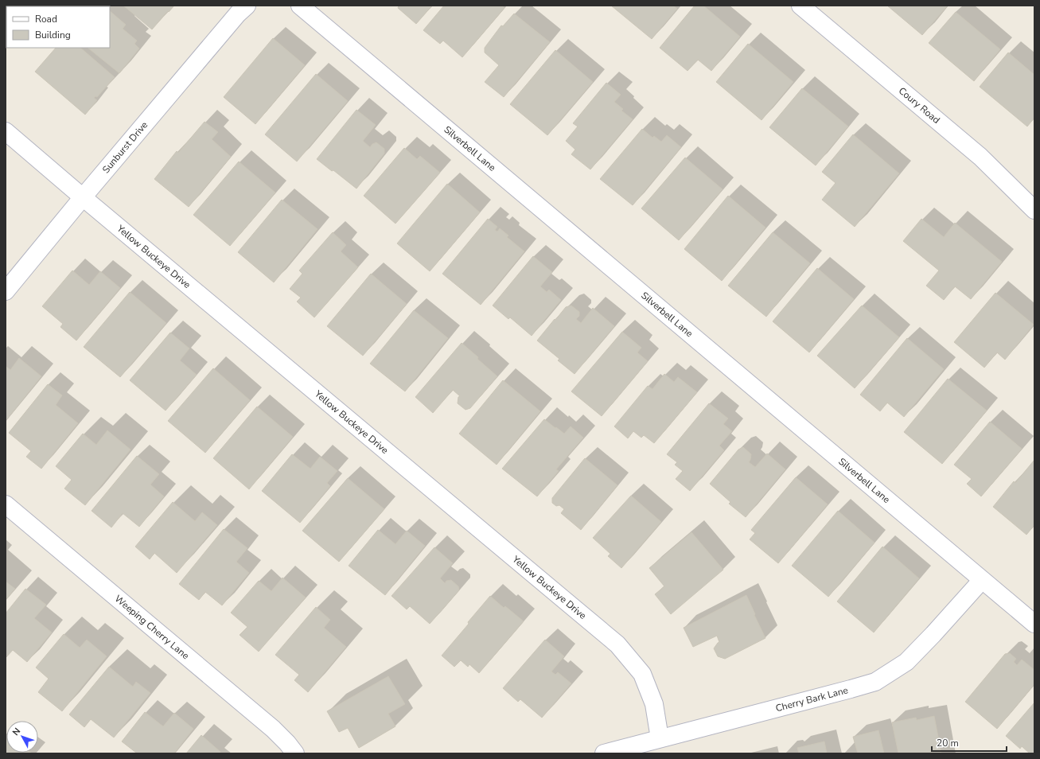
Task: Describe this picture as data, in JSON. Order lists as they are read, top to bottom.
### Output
{
  "streets": {
    "street": [
      "Coury Road",
      "Sunburst Drive",
      "Silverbell Lane",
      "Yellow Buckeye Drive",
      "Weeping Cherry Lane",
      "Cherry Bark Lane"
    ]
  },
  "crossings": [
    ["Sunburst Drive", "Yellow Buckeye Drive"],
    ["Silverbell Lane", "Cherry Bark Lane"],
    ["Yellow Buckeye Drive", "Cherry Bark Lane"]
  ],
  "legend": ["Road", "Building"],
  "scale_bar": "20 m",
  "north": "top left"
}
